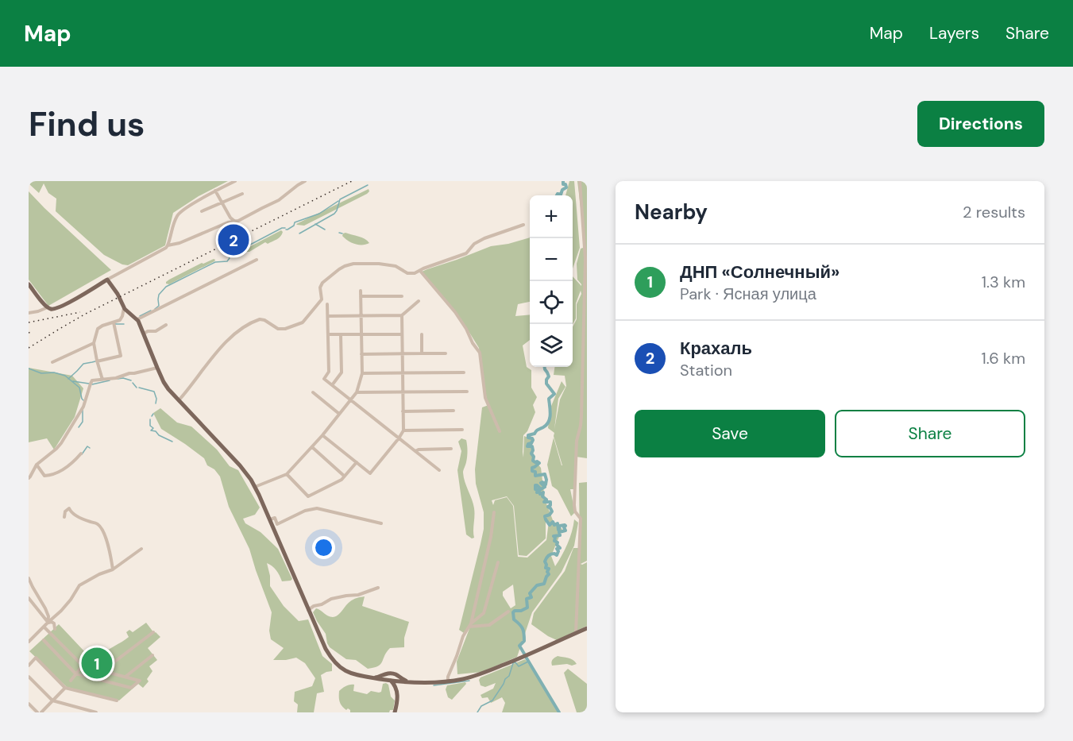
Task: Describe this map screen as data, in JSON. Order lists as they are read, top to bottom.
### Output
{
  "page": {
    "header": "Map",
    "nav": ["Map", "Layers", "Share"],
    "buttons": [
      "Directions",
      ["Save", "Share"]
    ],
    "title": "Find us",
    "heading": ["Nearby", "2 results"],
    "map_buttons": ["+", "−"],
    "pins": ["2", "1"],
    "list": [
      {
        "mark": "1",
        "name": "ДНП «Солнечный»",
        "note": "Park · Ясная улица",
        "value": "1.3 km"
      },
      {
        "mark": "2",
        "name": "Крахаль",
        "note": "Station",
        "value": "1.6 km"
      }
    ]
  }
}
